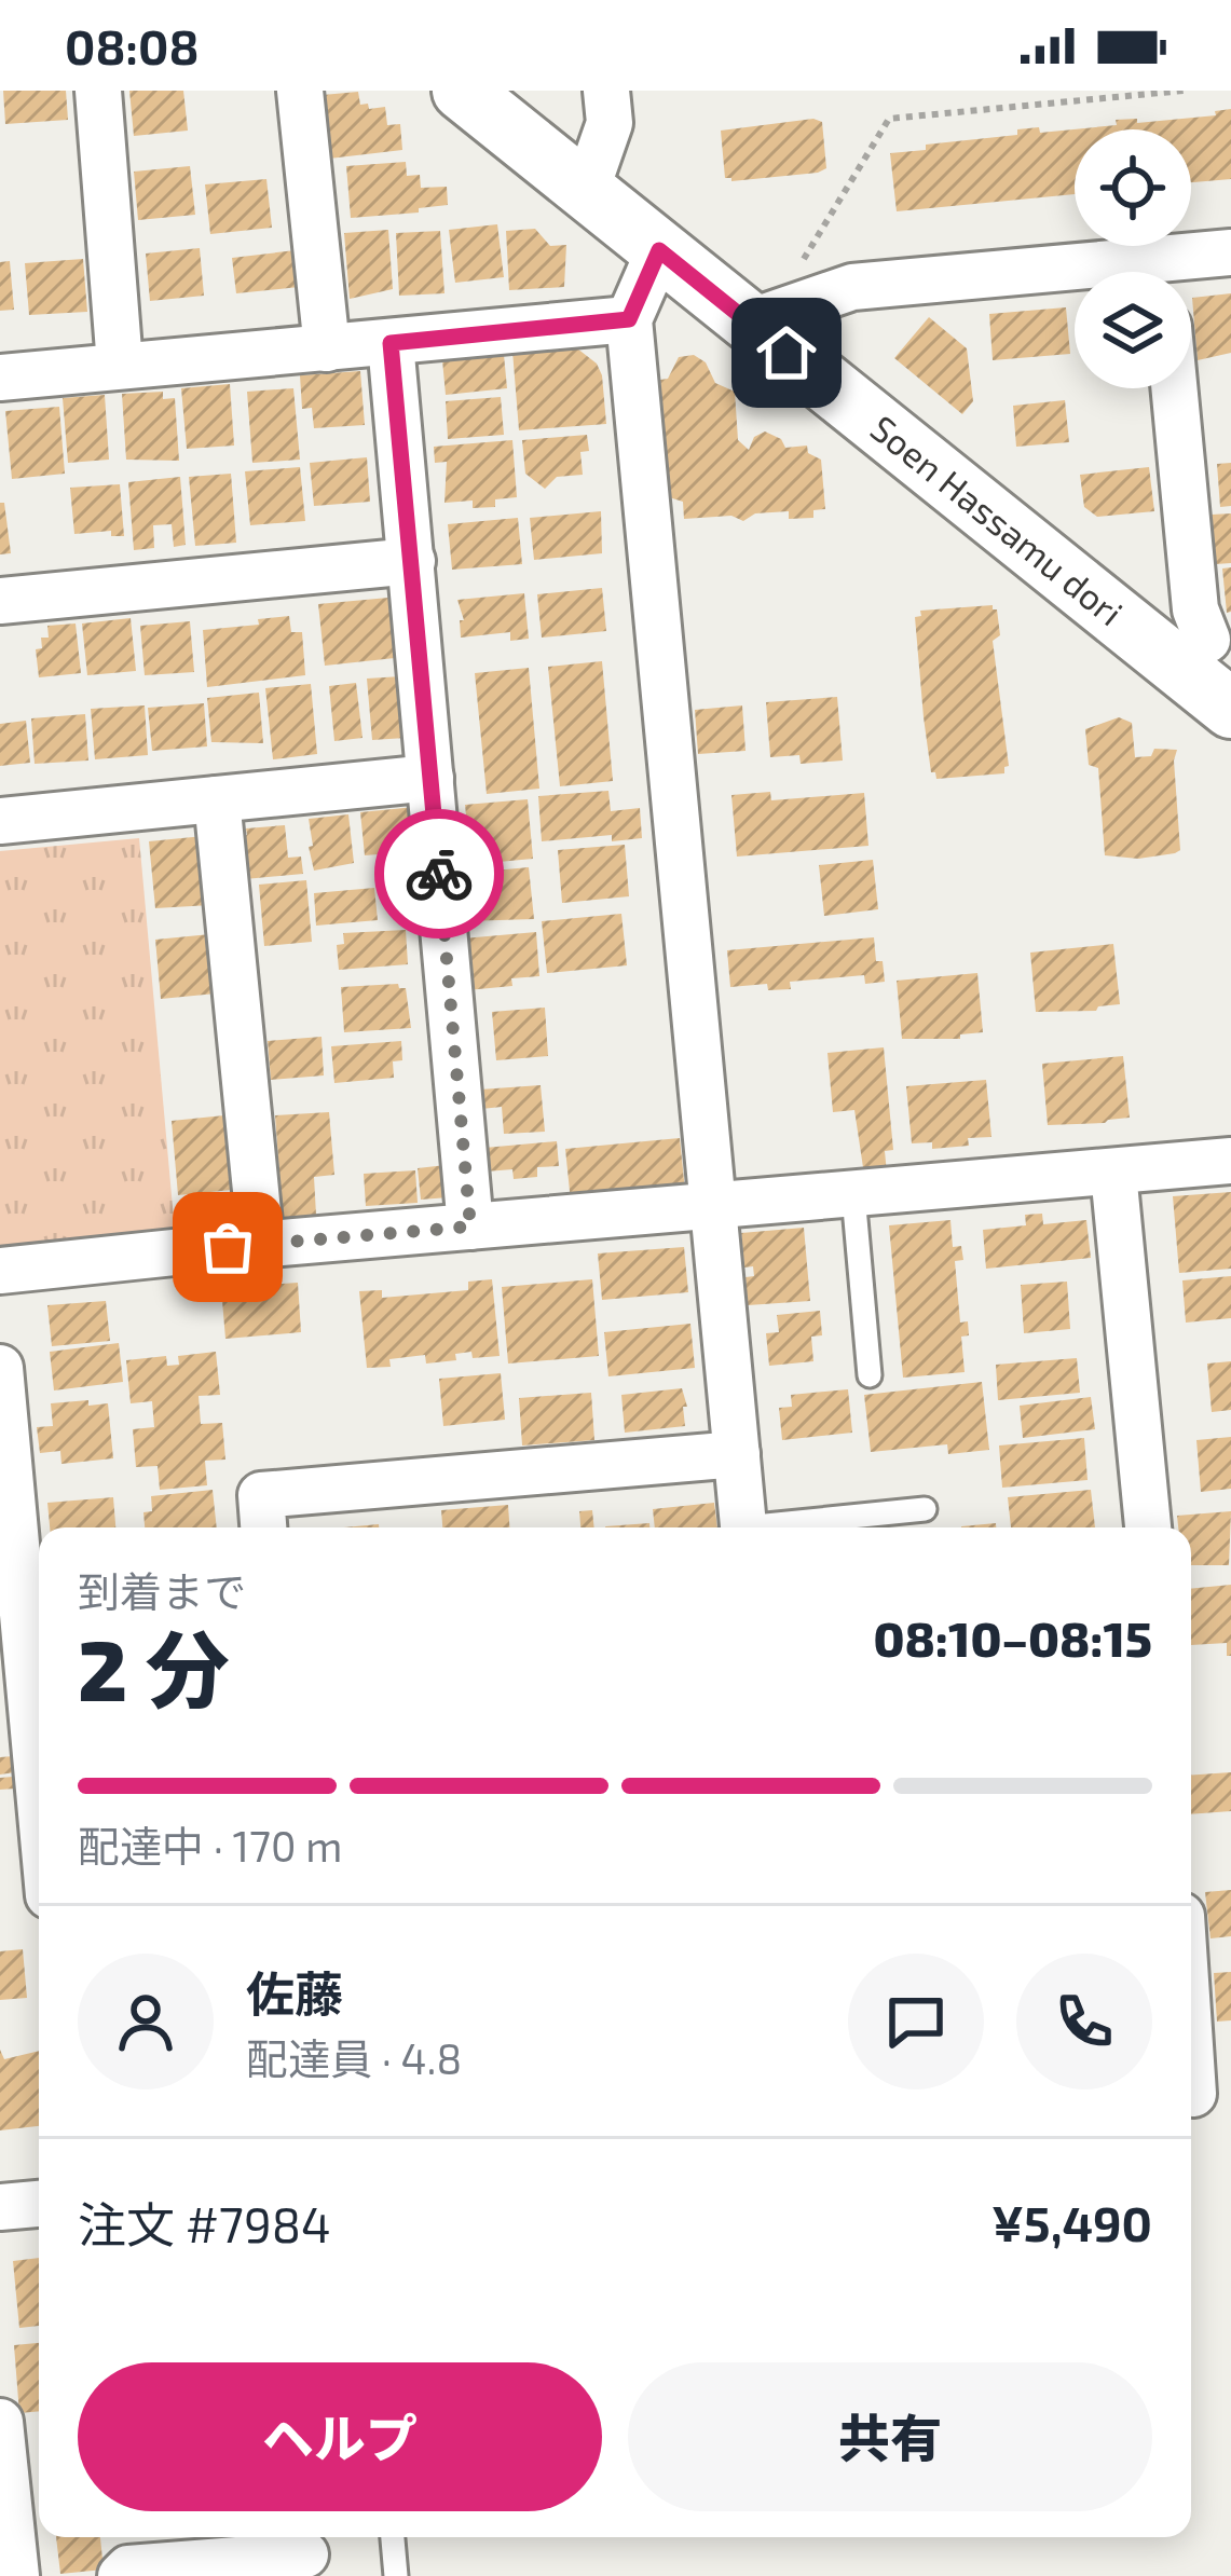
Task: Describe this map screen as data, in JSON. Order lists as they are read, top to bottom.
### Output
{
  "streets": {
    "street": ["Soen Hassamu dori"]
  },
  "page": {
    "status": "08:08",
    "heading": ["2 分", "到着まで", "08:10–08:15"],
    "panel": [
      "佐藤",
      "配達員 · 4.8",
      "注文 #7984",
      "¥5,490"
    ],
    "bar": "配達中 · 170 m",
    "buttons": ["ヘルプ", "共有"]
  }
}
